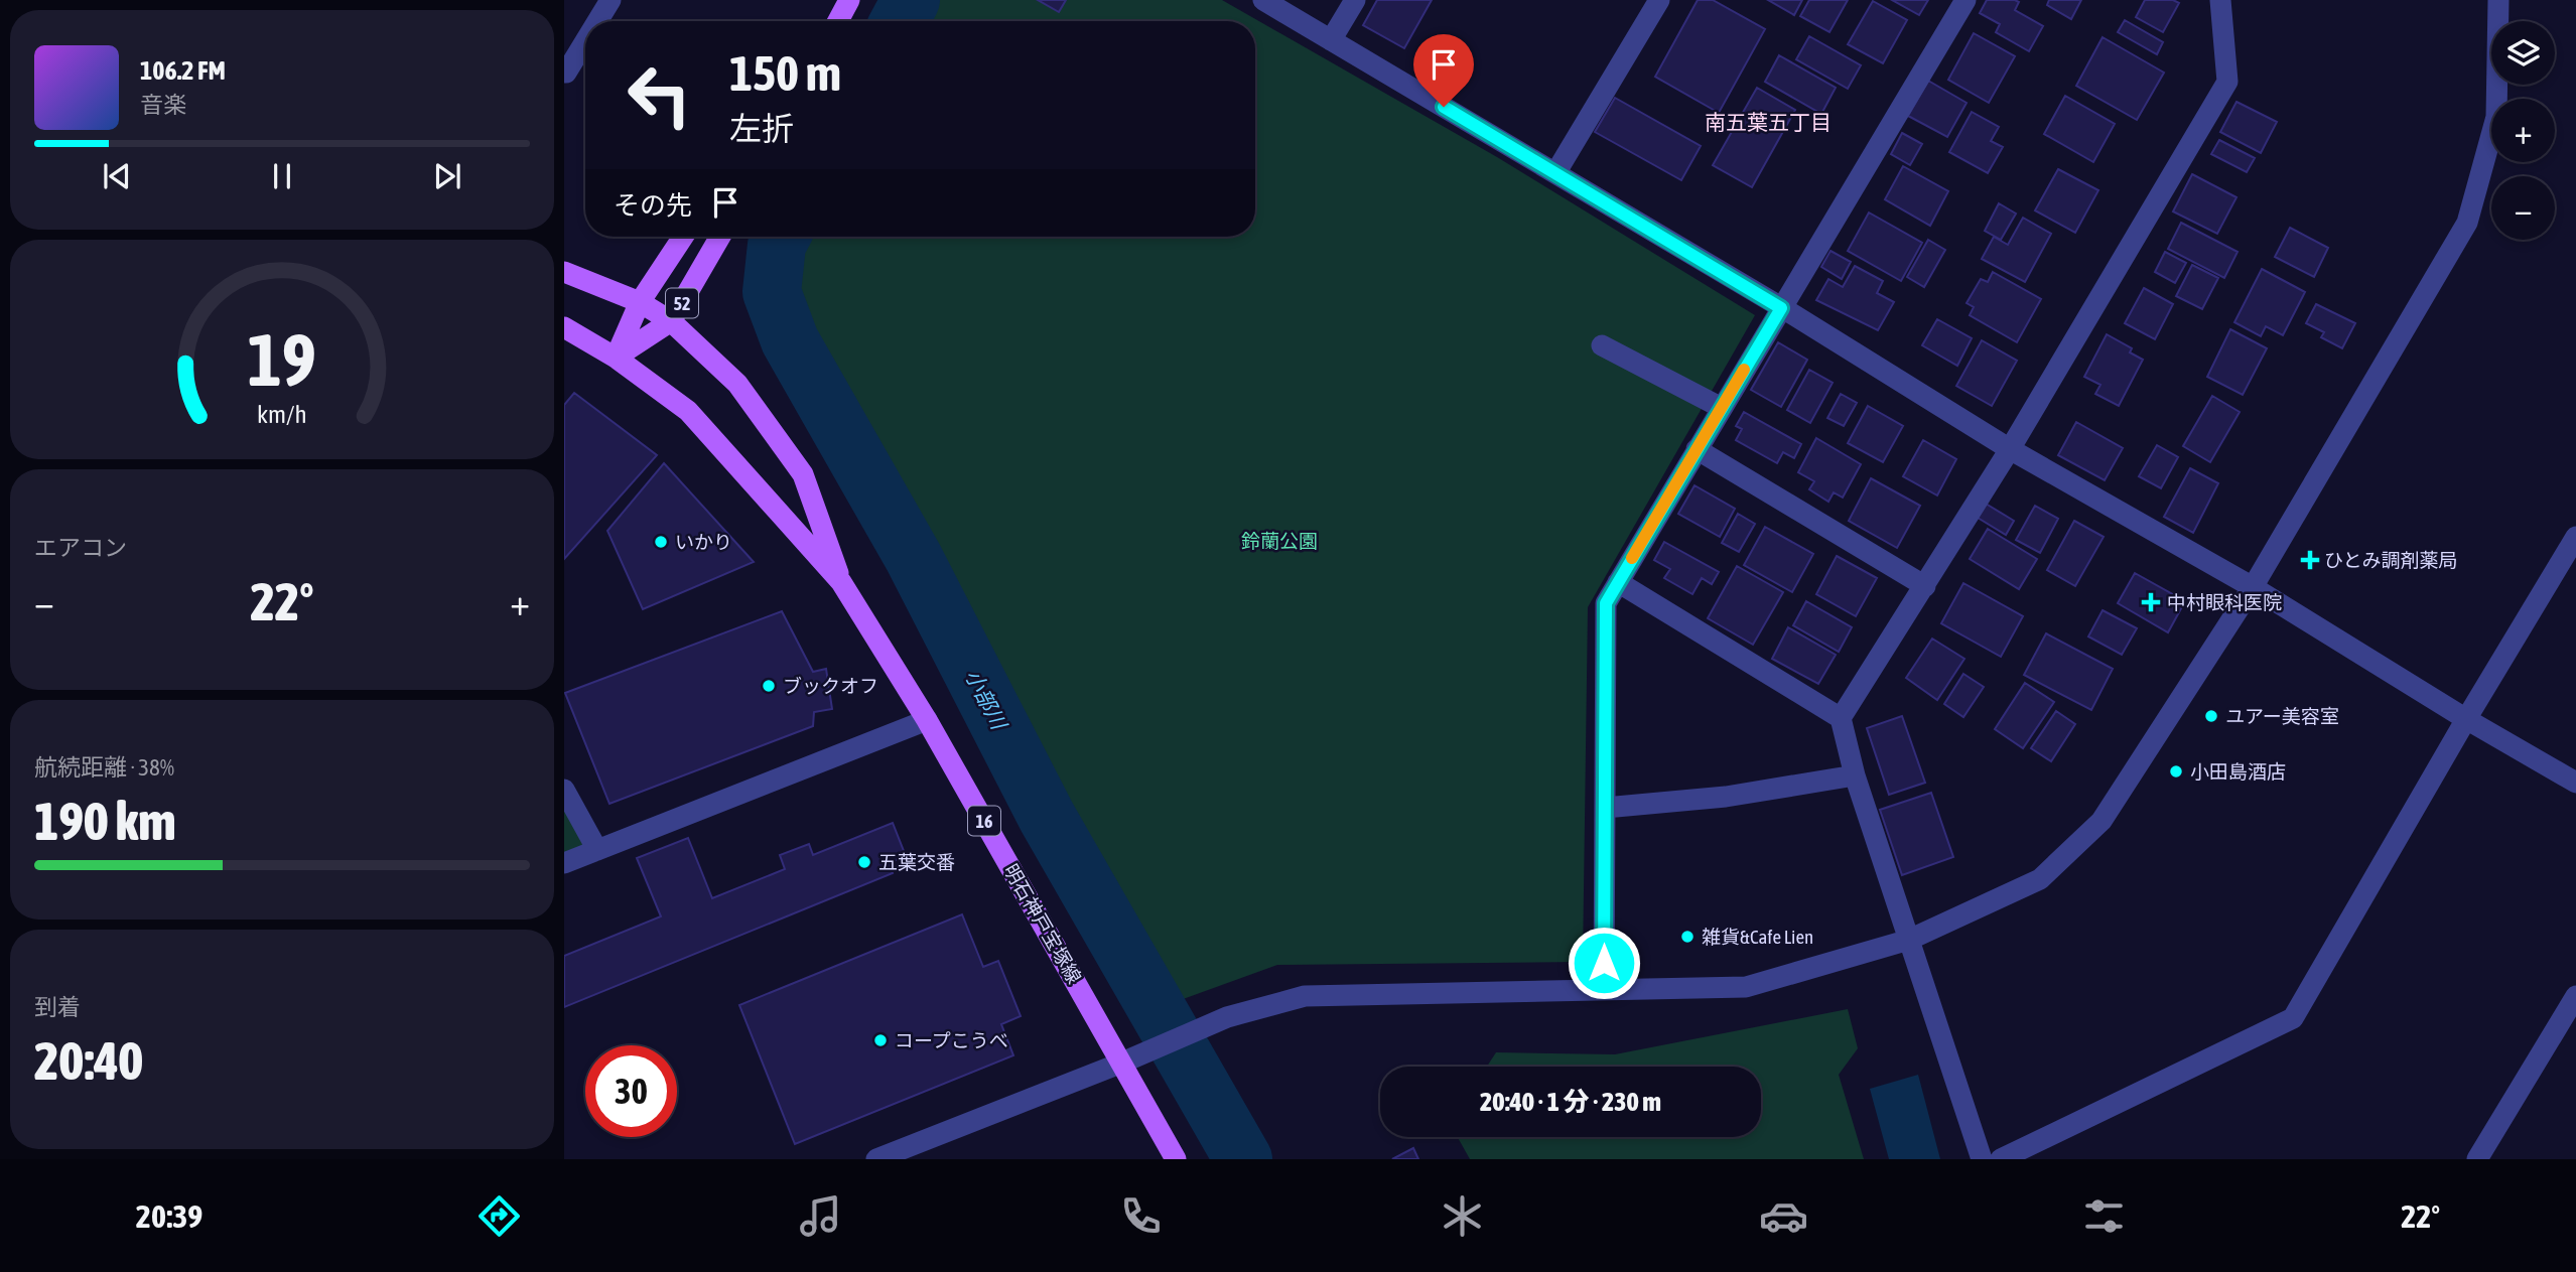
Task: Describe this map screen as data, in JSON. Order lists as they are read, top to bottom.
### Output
{
  "streets": {
    "main road": ["52", "16", "明石神戸宝塚線"]
  },
  "crossings": [
    ["52", "明石神戸宝塚線"]
  ],
  "districts": ["南五葉五丁目"],
  "water": ["小部川"],
  "parks": ["鈴蘭公園"],
  "places": {
    "other": [
      "いかり",
      "ブックオフ",
      "ユアー美容室",
      "小田島酒店",
      "五葉交番",
      "雑貨&Cafe Lien",
      "コープこうべ"
    ],
    "health": ["ひとみ調剤薬局", "中村眼科医院"]
  },
  "page": {
    "map_buttons": ["+", "−"],
    "turn": ["150 m", "左折"],
    "song": ["106.2 FM", "音楽"],
    "then": "その先",
    "tile": [
      "エアコン",
      ["航続距離 · 38%", "190 km"],
      ["到着", "20:40"]
    ],
    "heat": ["−", "22°", "+"],
    "limit": "30",
    "trip": "20:40 · 1 分 · 230 m",
    "tabs": ["20:39", "22°"],
    "gauge": ["19", "km/h"]
  }
}
